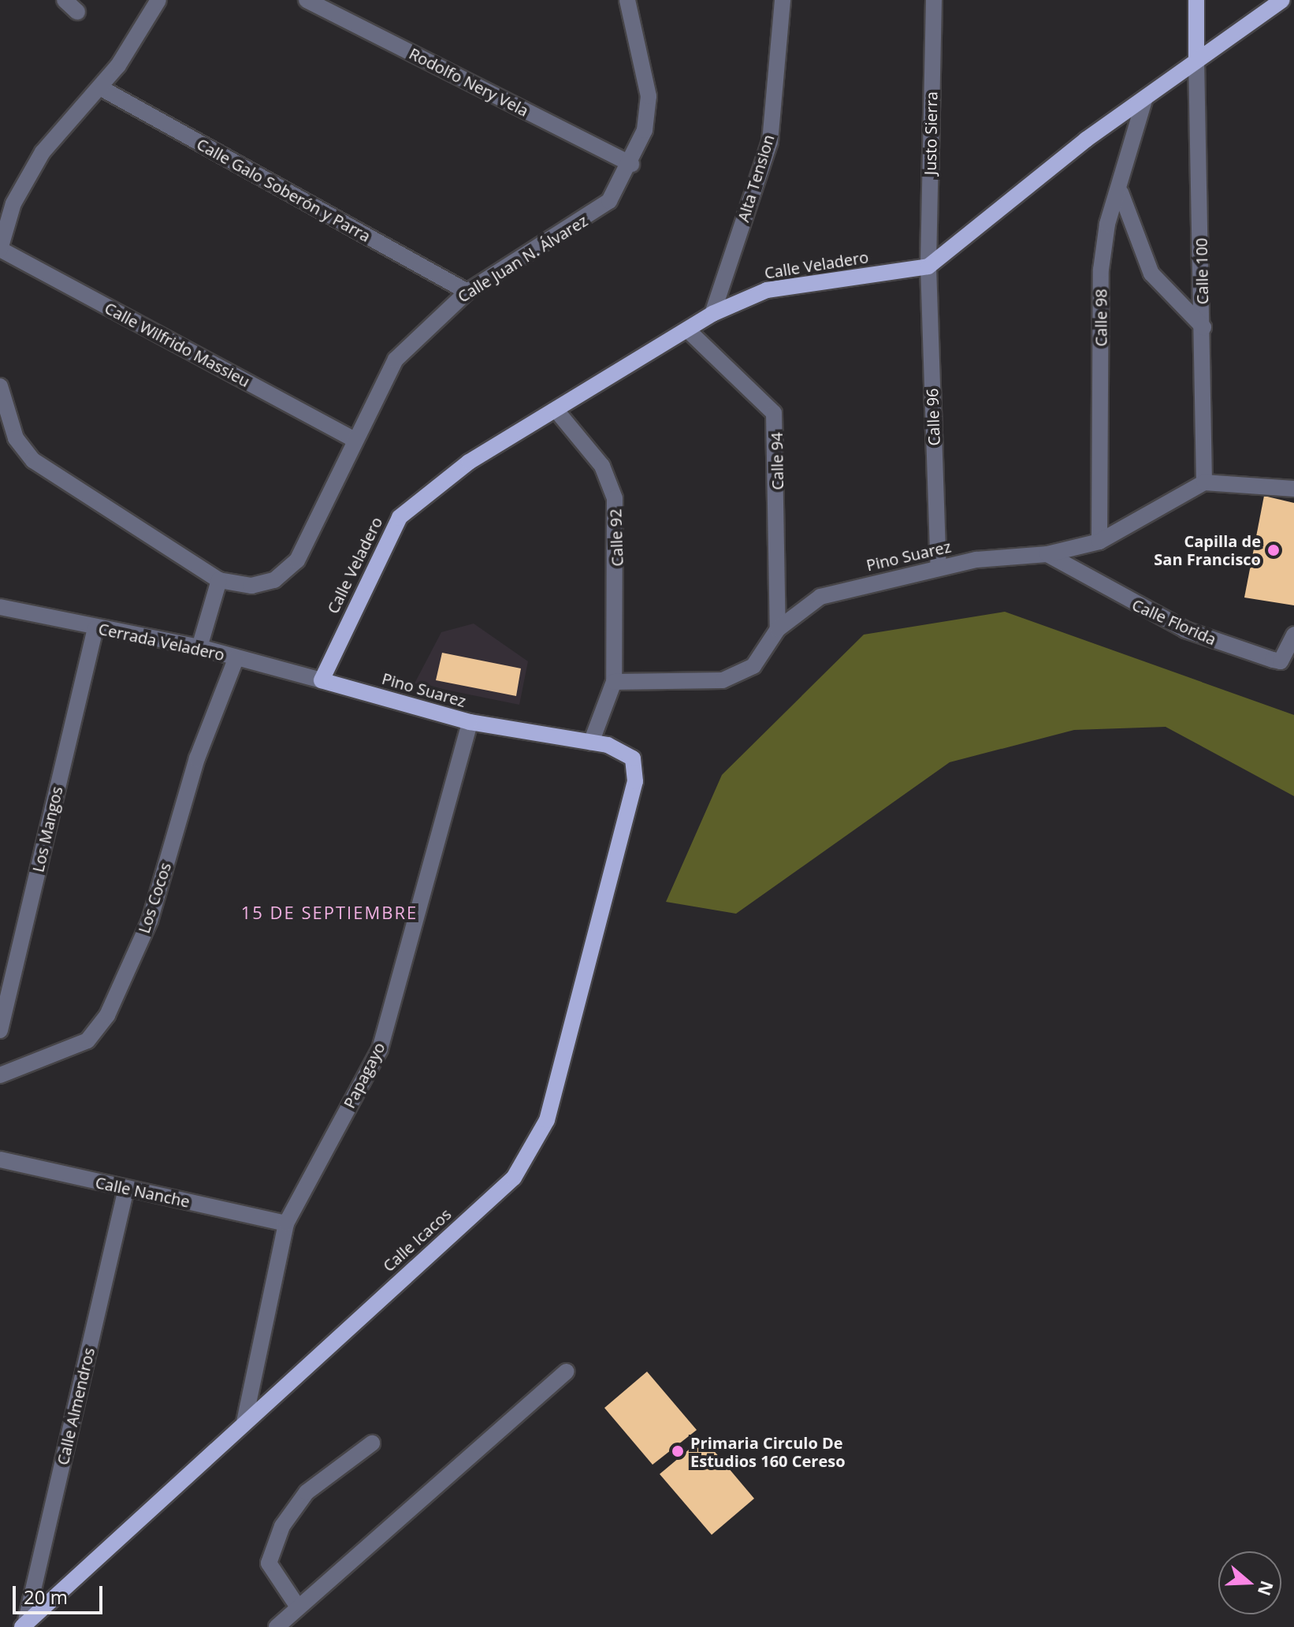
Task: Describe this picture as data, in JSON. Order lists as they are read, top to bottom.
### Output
{
  "streets": {
    "main road": ["Calle Veladero", "Pino Suarez", "Calle Icacos"],
    "street": [
      "Rodolfo Nery Vela",
      "Justo Sierra",
      "Alta Tension",
      "Calle Galo Soberón y Parra",
      "Calle Juan N. Álvarez",
      "Calle 100",
      "Calle 98",
      "Calle Wilfrido Massieu",
      "Calle 96",
      "Calle 94",
      "Calle 92",
      "Calle Florida",
      "Cerrada Veladero",
      "Los Mangos",
      "Los Cocos",
      "Papagayo",
      "Calle Nanche",
      "Calle Almendros"
    ]
  },
  "crossings": [
    ["Rodolfo Nery Vela", "Calle Juan N. Álvarez"],
    ["Justo Sierra", "Calle Veladero"],
    ["Justo Sierra", "Calle 96"],
    ["Alta Tension", "Calle Veladero"],
    ["Calle Galo Soberón y Parra", "Calle Juan N. Álvarez"],
    ["Calle Juan N. Álvarez", "Calle Wilfrido Massieu"],
    ["Calle Veladero", "Calle 100"],
    ["Calle Veladero", "Calle 98"],
    ["Calle Veladero", "Calle 96"],
    ["Calle Veladero", "Calle 94"],
    ["Calle Veladero", "Calle 92"],
    ["Calle Veladero", "Pino Suarez"],
    ["Calle Veladero", "Cerrada Veladero"],
    ["Calle 100", "Pino Suarez"],
    ["Calle 98", "Pino Suarez"],
    ["Calle 96", "Pino Suarez"],
    ["Calle 94", "Pino Suarez"],
    ["Calle 92", "Pino Suarez"],
    ["Pino Suarez", "Calle Florida"],
    ["Pino Suarez", "Cerrada Veladero"],
    ["Pino Suarez", "Papagayo"],
    ["Pino Suarez", "Calle Icacos"],
    ["Cerrada Veladero", "Los Mangos"],
    ["Cerrada Veladero", "Los Cocos"],
    ["Papagayo", "Calle Nanche"],
    ["Papagayo", "Calle Icacos"],
    ["Calle Nanche", "Calle Almendros"],
    ["Calle Icacos", "Calle Almendros"]
  ],
  "districts": ["15 DE SEPTIEMBRE"],
  "places": ["Capilla de San Francisco", "Primaria Circulo De Estudios 160 Cereso"],
  "scale_bar": "20 m",
  "north": "right"
}
